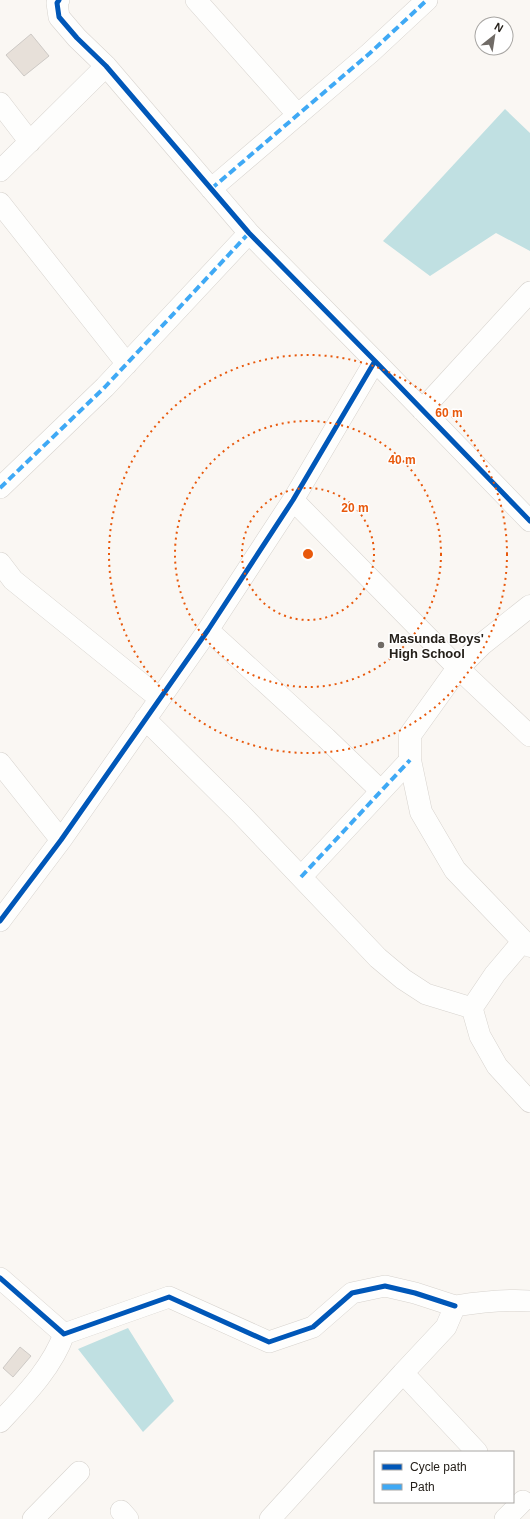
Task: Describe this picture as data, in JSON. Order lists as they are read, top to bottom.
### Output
{
  "places": ["Masunda Boys' High School"],
  "legend": ["Cycle path", "Path"],
  "north": "top right",
  "rings": ["60 m", "40 m", "20 m"]
}
